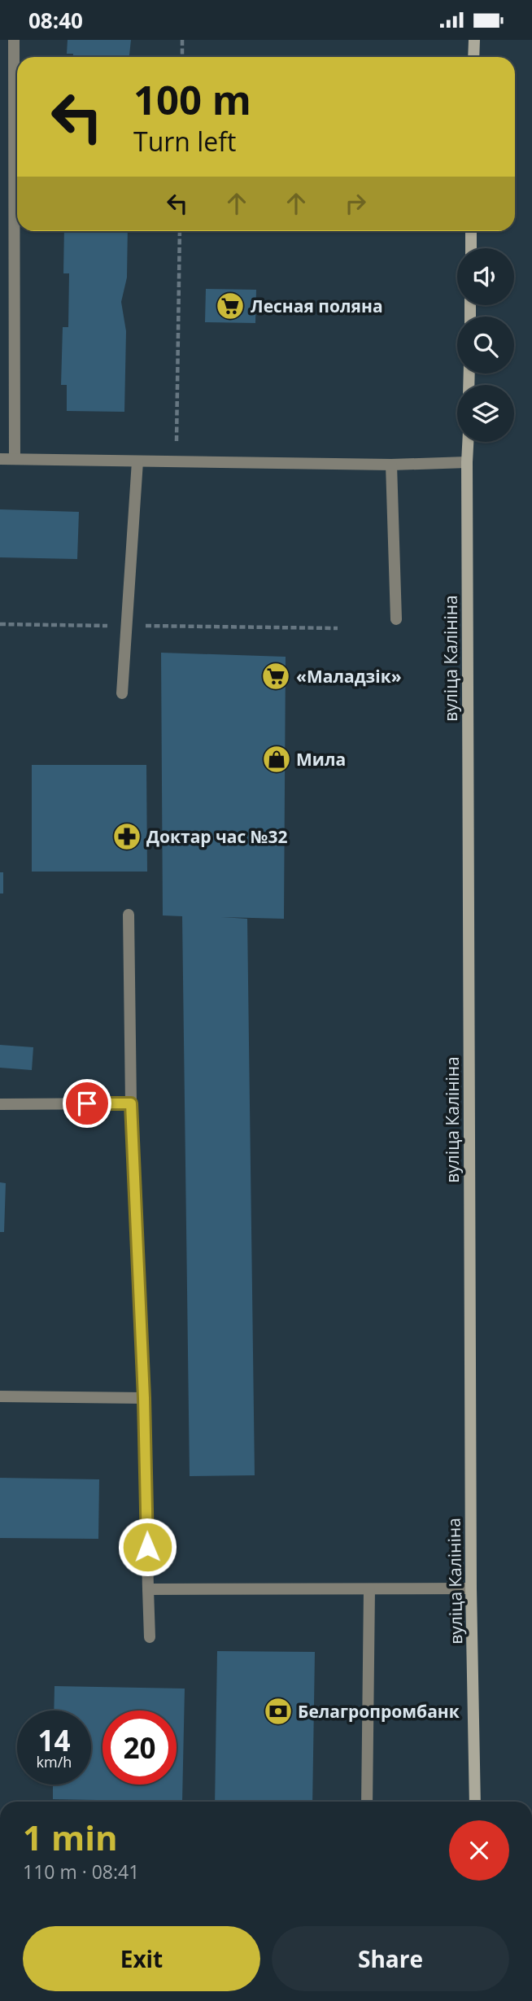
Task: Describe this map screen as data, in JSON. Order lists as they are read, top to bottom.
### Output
{
  "streets": {
    "main road": ["вуліца Калініна"]
  },
  "places": {
    "supermarket": ["Лесная поляна", "«Маладзік»"],
    "shop": ["Мила"],
    "pharmacy": ["Доктар час №32"],
    "bank": ["Белагропромбанк"]
  },
  "page": {
    "status": "08:40",
    "turn": ["100 m", "Turn left"],
    "speed": "14 km/h",
    "limit": "20",
    "heading": ["1 min", "110 m · 08:41"],
    "buttons": ["Exit", "Share"]
  }
}
